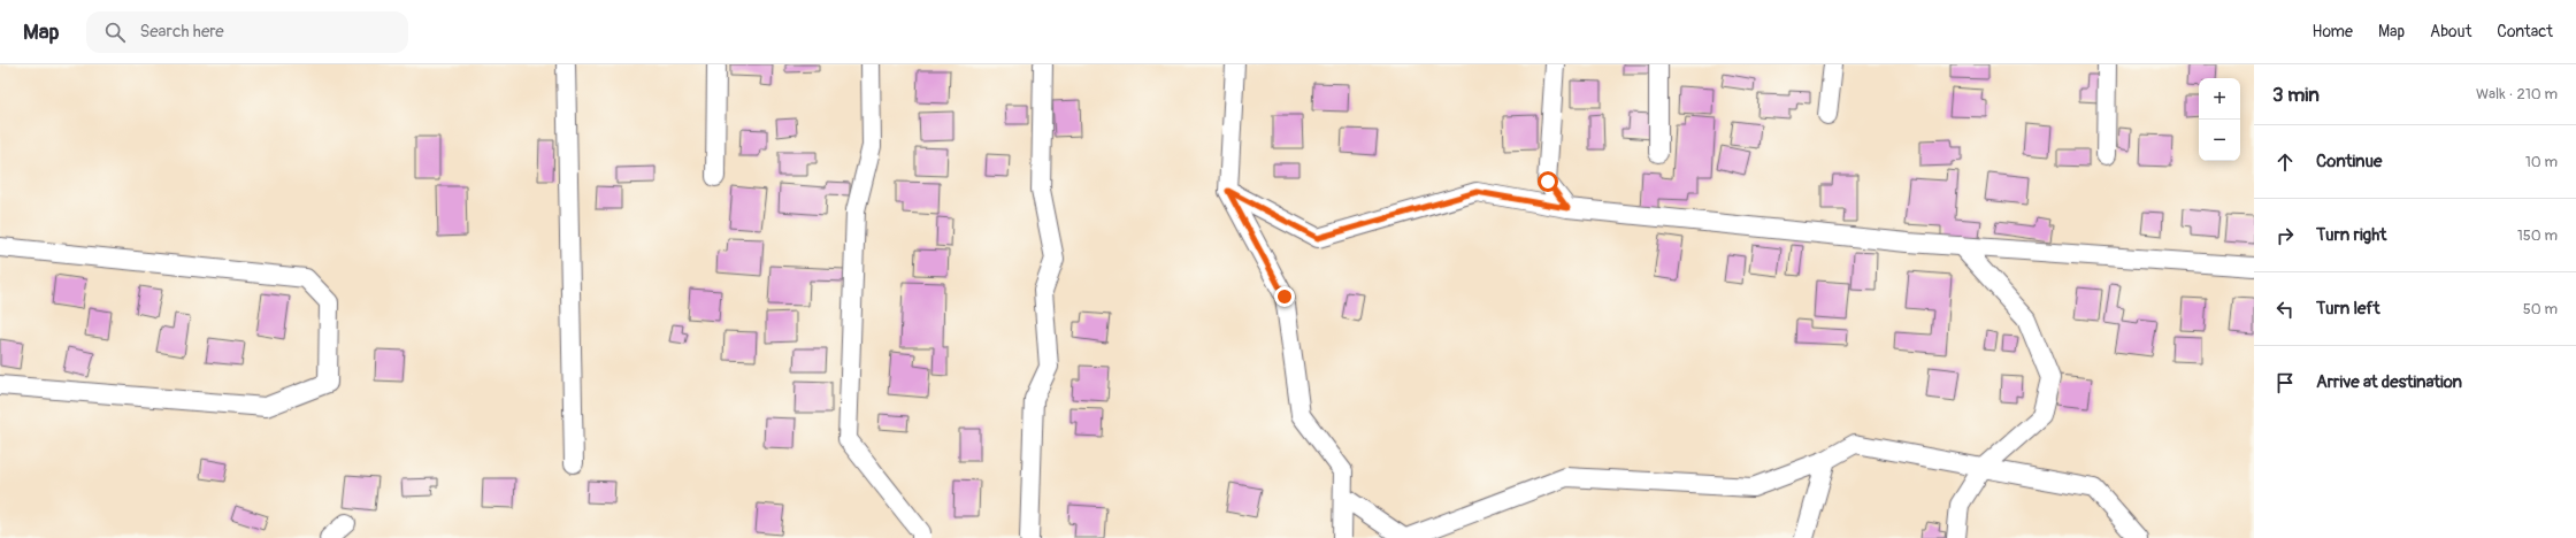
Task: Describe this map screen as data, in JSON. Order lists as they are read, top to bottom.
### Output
{
  "page": {
    "header": "Map",
    "search": "Search here",
    "nav": [
      "Home",
      "Map",
      "About",
      "Contact"
    ],
    "heading": ["3 min", "Walk · 210 m"],
    "map_buttons": ["+", "−"],
    "list": [
      ["Continue", "10 m"],
      ["Turn right", "150 m"],
      ["Turn left", "50 m"],
      "Arrive at destination"
    ]
  }
}
